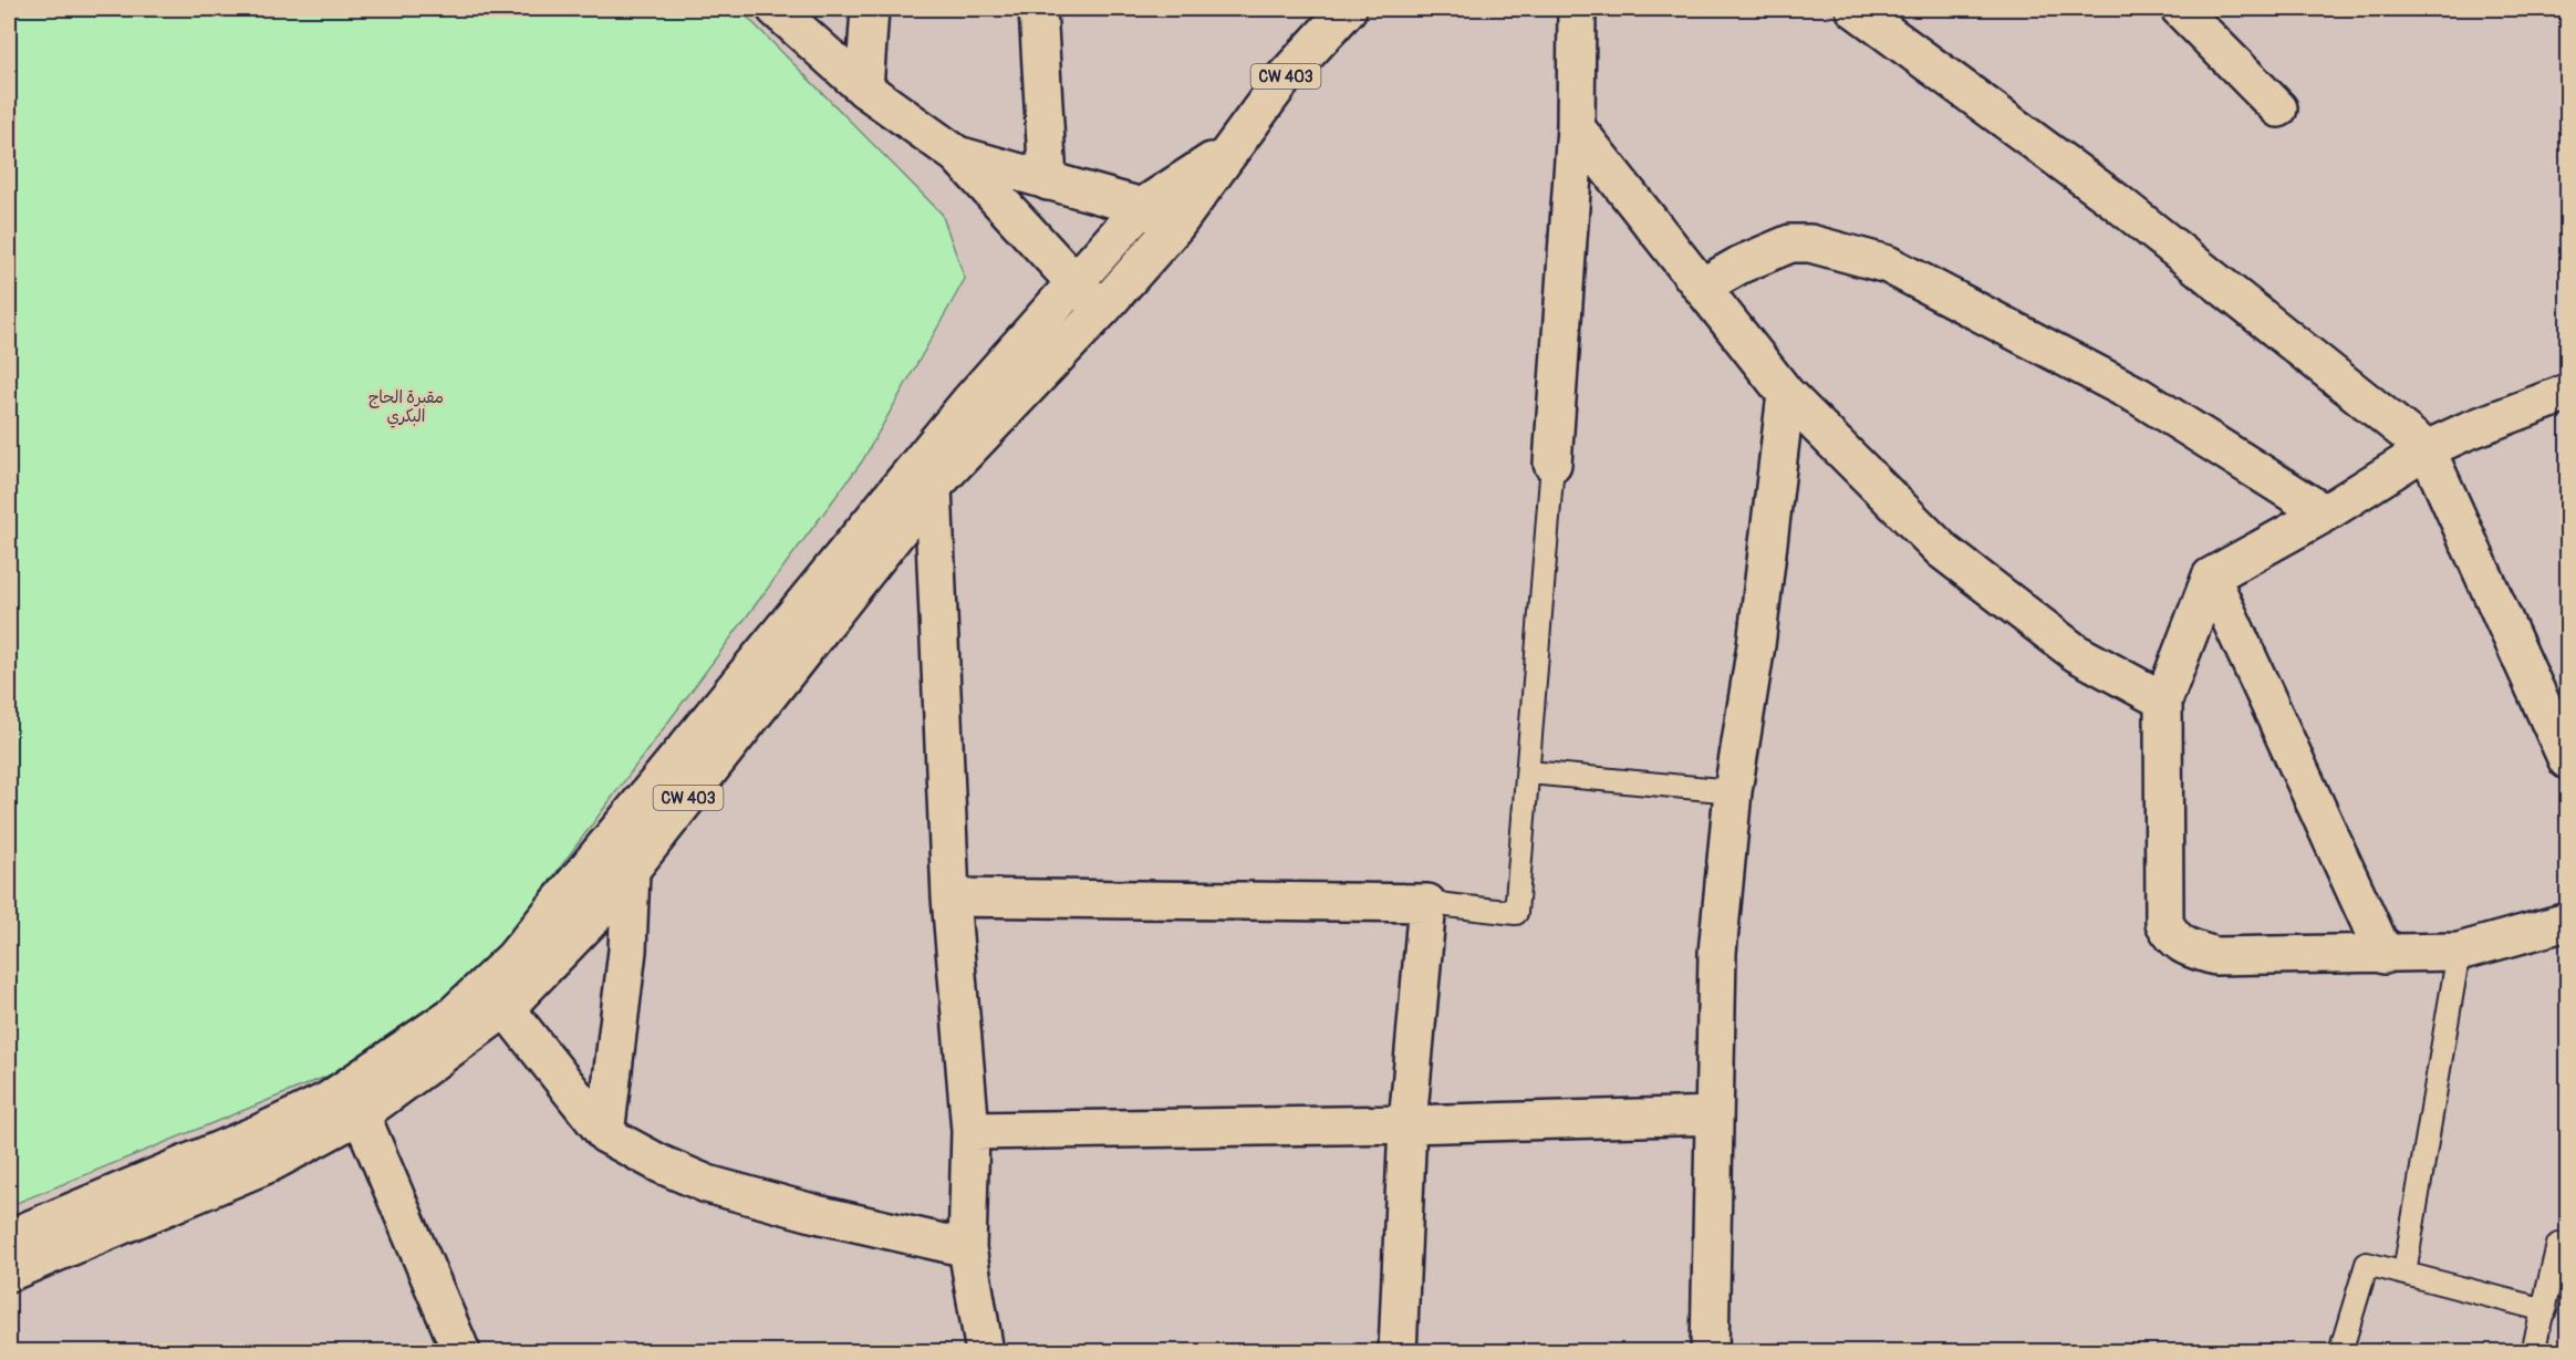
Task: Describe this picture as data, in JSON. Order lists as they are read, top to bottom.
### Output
{
  "streets": {
    "street": ["CW 403"]
  },
  "parks": ["مقبرة الحاج البكري"]
}
